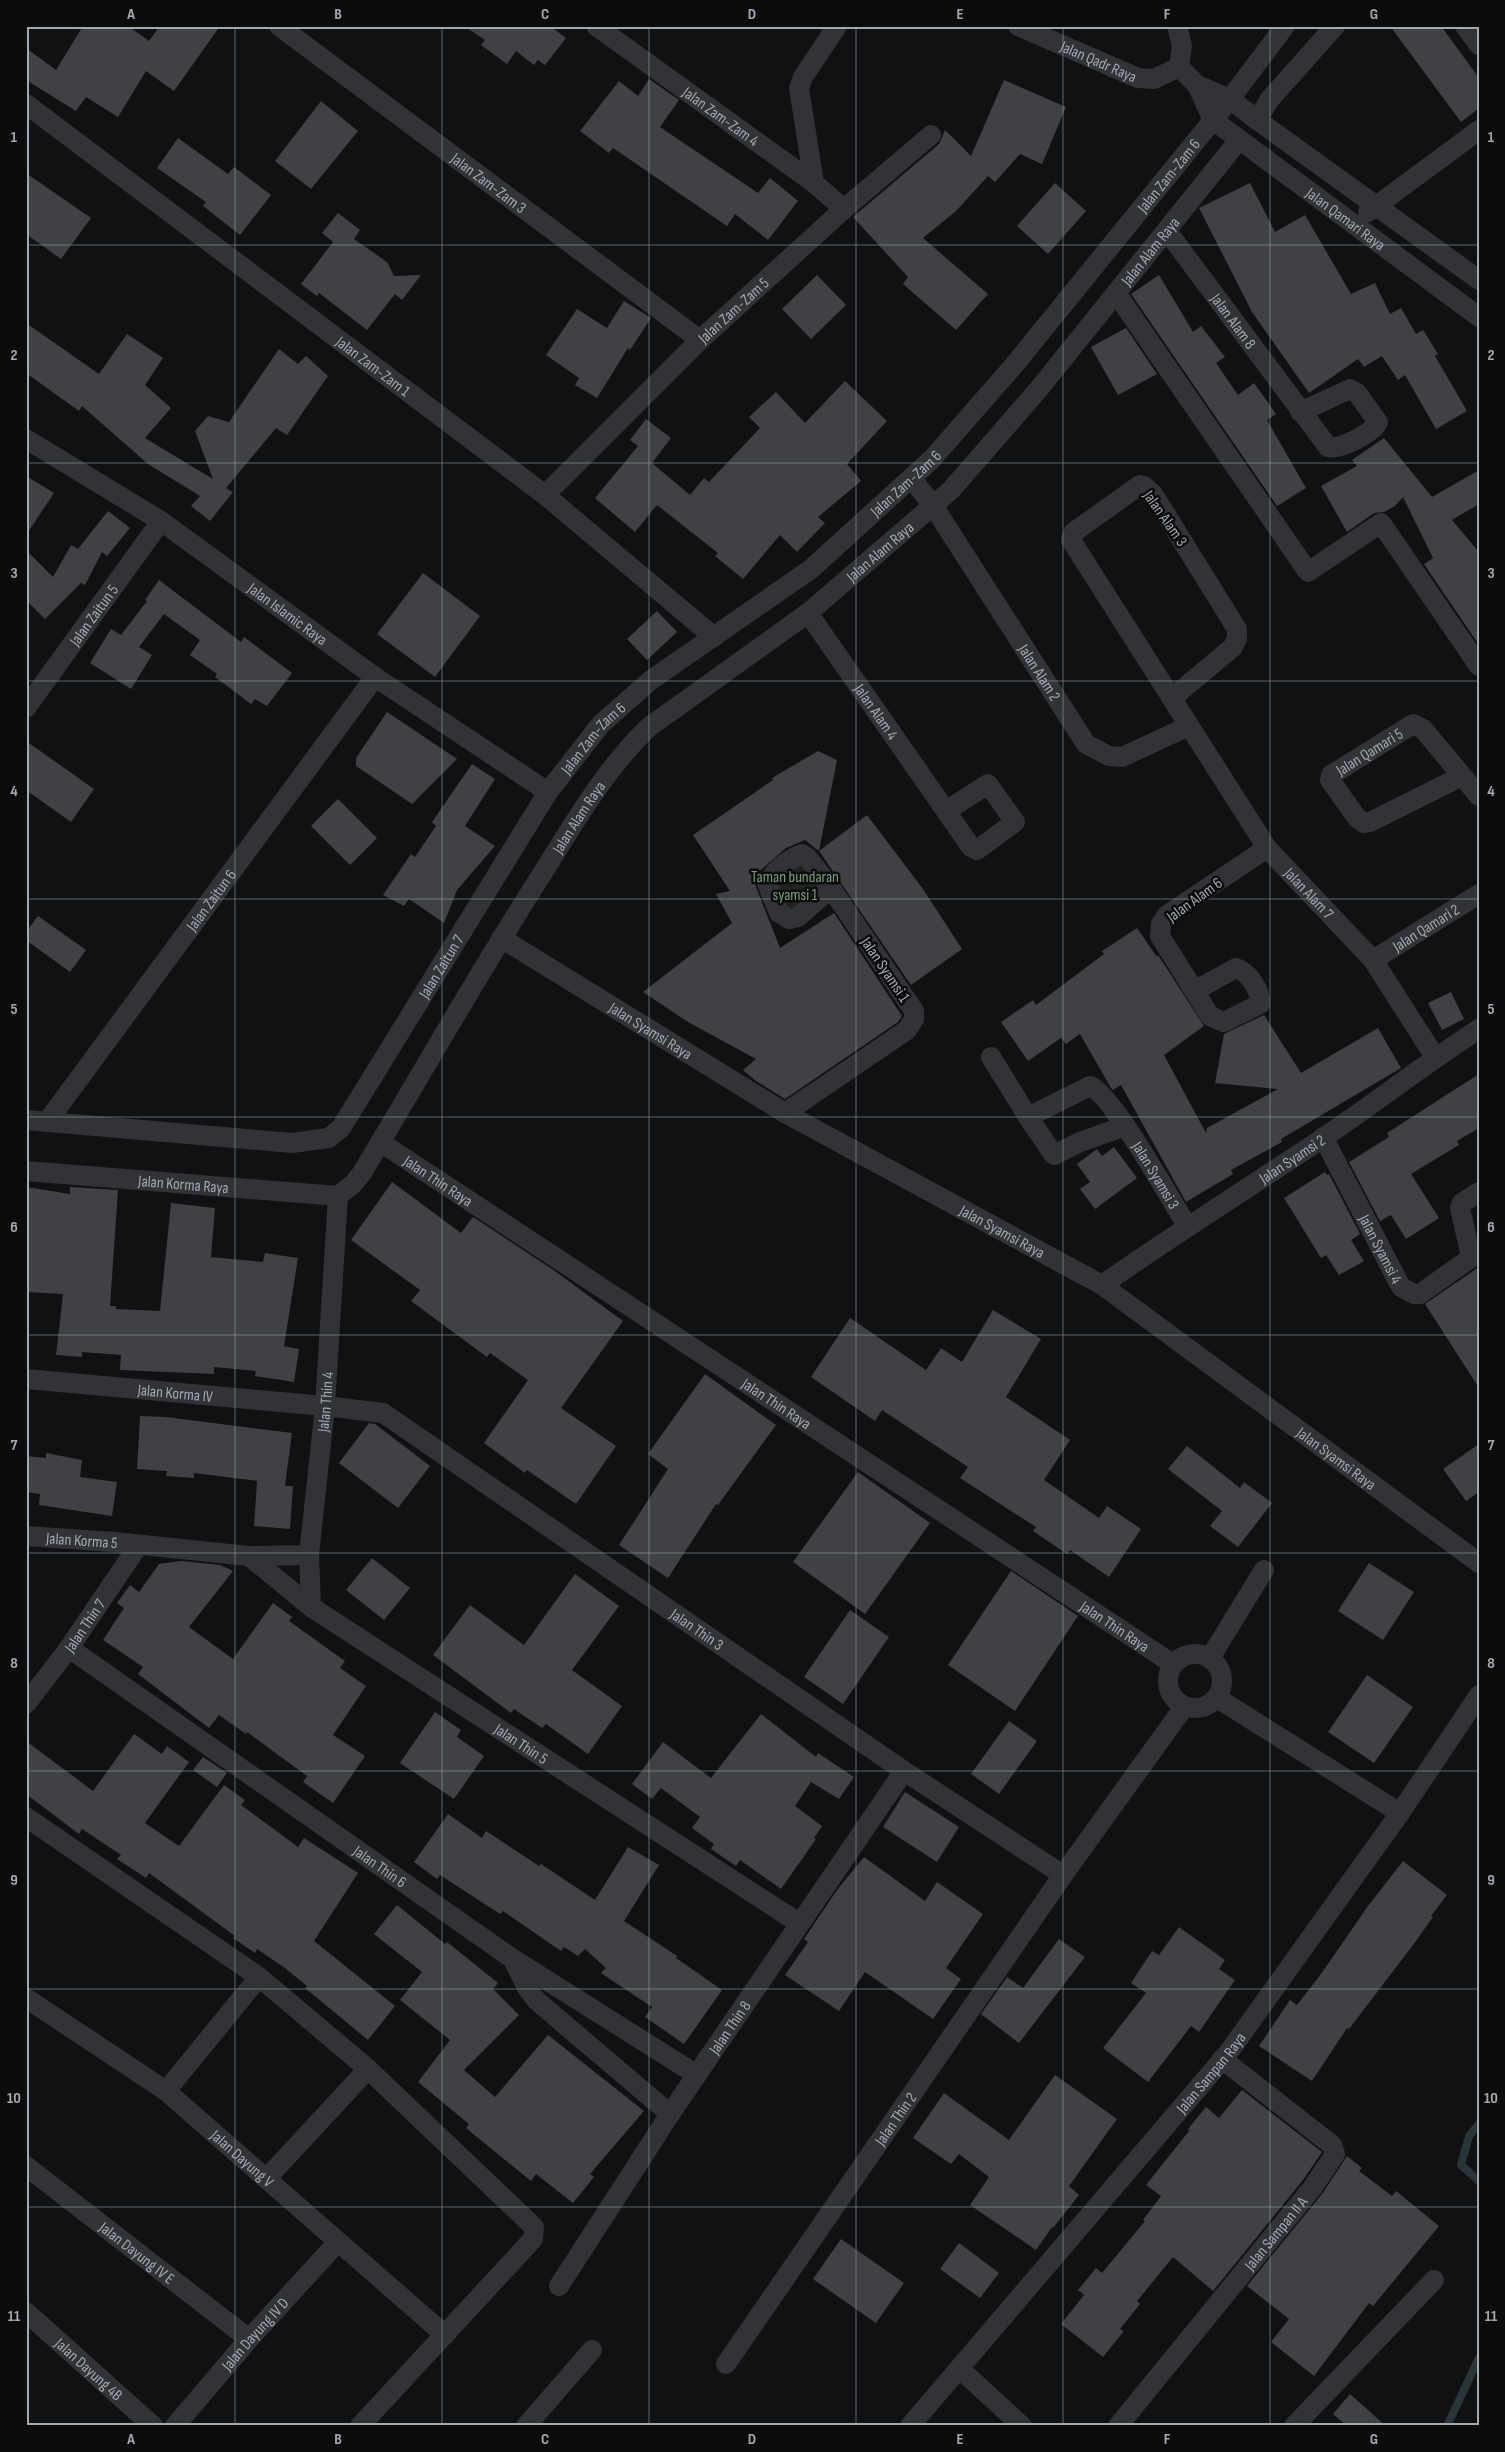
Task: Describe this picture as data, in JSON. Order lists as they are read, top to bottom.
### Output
{
  "streets": {
    "street": [
      "Jalan Qadr Raya",
      "Jalan Zam-Zam 4",
      "Jalan Zam-Zam 6",
      "Jalan Zam-Zam 3",
      "Jalan Qamari Raya",
      "Jalan Alam Raya",
      "Jalan Zam-Zam 5",
      "Jalan Alam 8",
      "Jalan Zam-Zam 1",
      "Jalan Alam 3",
      "Jalan Islamic Raya",
      "Jalan Zaitun 5",
      "Jalan Alam 2",
      "Jalan Alam 4",
      "Jalan Qamari 5",
      "Jalan Alam 7",
      "Jalan Zaitun 6",
      "Jalan Alam 6",
      "Jalan Qamari 2",
      "Jalan Zaitun 7",
      "Jalan Syamsi 1",
      "Jalan Syamsi Raya",
      "Jalan Syamsi 2",
      "Jalan Syamsi 3",
      "Jalan Thin Raya",
      "Jalan Korma Raya",
      "Jalan Syamsi 4",
      "Jalan Korma IV",
      "Jalan Thin 4",
      "Jalan Korma 5",
      "Jalan Thin 7",
      "Jalan Thin 3",
      "Jalan Thin 5",
      "Jalan Thin 6",
      "Jalan Thin 8",
      "Jalan Sampan Raya",
      "Jalan Thin 2",
      "Jalan Dayung V",
      "Jalan Sampan II A",
      "Jalan Dayung IV E",
      "Jalan Dayung IV D",
      "Jalan Dayung 4B"
    ]
  },
  "crossings": [
    ["Jalan Zam-Zam 4", "Jalan Zam-Zam 5"],
    ["Jalan Zam-Zam 6", "Jalan Qamari Raya"],
    ["Jalan Zam-Zam 6", "Jalan Zam-Zam 1"],
    ["Jalan Zam-Zam 6", "Jalan Islamic Raya"],
    ["Jalan Zam-Zam 6", "Jalan Alam 2"],
    ["Jalan Zam-Zam 6", "Jalan Zaitun 7"],
    ["Jalan Zam-Zam 3", "Jalan Zam-Zam 5"],
    ["Jalan Qamari Raya", "Jalan Alam Raya"],
    ["Jalan Alam Raya", "Jalan Alam 8"],
    ["Jalan Alam Raya", "Jalan Alam 2"],
    ["Jalan Alam Raya", "Jalan Alam 4"],
    ["Jalan Alam Raya", "Jalan Syamsi Raya"],
    ["Jalan Alam Raya", "Jalan Thin Raya"],
    ["Jalan Alam Raya", "Jalan Korma Raya"],
    ["Jalan Alam Raya", "Jalan Thin 4"],
    ["Jalan Zam-Zam 5", "Jalan Zam-Zam 1"],
    ["Jalan Alam 3", "Jalan Alam 2"],
    ["Jalan Alam 3", "Jalan Alam 7"],
    ["Jalan Islamic Raya", "Jalan Zaitun 5"],
    ["Jalan Islamic Raya", "Jalan Zaitun 6"],
    ["Jalan Islamic Raya", "Jalan Zaitun 7"],
    ["Jalan Alam 2", "Jalan Alam 7"],
    ["Jalan Alam 7", "Jalan Alam 6"],
    ["Jalan Alam 7", "Jalan Qamari 2"],
    ["Jalan Alam 7", "Jalan Syamsi 2"],
    ["Jalan Zaitun 6", "Jalan Zaitun 7"],
    ["Jalan Syamsi 1", "Jalan Syamsi Raya"],
    ["Jalan Syamsi Raya", "Jalan Syamsi 2"],
    ["Jalan Syamsi 2", "Jalan Syamsi 3"],
    ["Jalan Syamsi 2", "Jalan Syamsi 4"],
    ["Jalan Thin Raya", "Jalan Thin 2"],
    ["Jalan Korma Raya", "Jalan Thin 4"],
    ["Jalan Korma IV", "Jalan Thin 4"],
    ["Jalan Korma IV", "Jalan Thin 3"],
    ["Jalan Thin 4", "Jalan Korma 5"],
    ["Jalan Thin 4", "Jalan Thin 3"],
    ["Jalan Thin 4", "Jalan Thin 5"],
    ["Jalan Korma 5", "Jalan Thin 7"],
    ["Jalan Korma 5", "Jalan Thin 5"],
    ["Jalan Thin 7", "Jalan Thin 6"],
    ["Jalan Thin 3", "Jalan Thin 8"],
    ["Jalan Thin 3", "Jalan Thin 2"],
    ["Jalan Thin 5", "Jalan Thin 8"],
    ["Jalan Thin 6", "Jalan Thin 8"],
    ["Jalan Sampan Raya", "Jalan Sampan II A"],
    ["Jalan Dayung V", "Jalan Dayung IV D"],
    ["Jalan Dayung IV E", "Jalan Dayung IV D"]
  ],
  "parks": ["Taman bundaran syamsi 1"],
  "grid": {
    "columns": [
      "A",
      "B",
      "C",
      "D",
      "E",
      "F",
      "G"
    ],
    "rows": [
      "1",
      "2",
      "3",
      "4",
      "5",
      "6",
      "7",
      "8",
      "9",
      "10",
      "11"
    ]
  }
}
